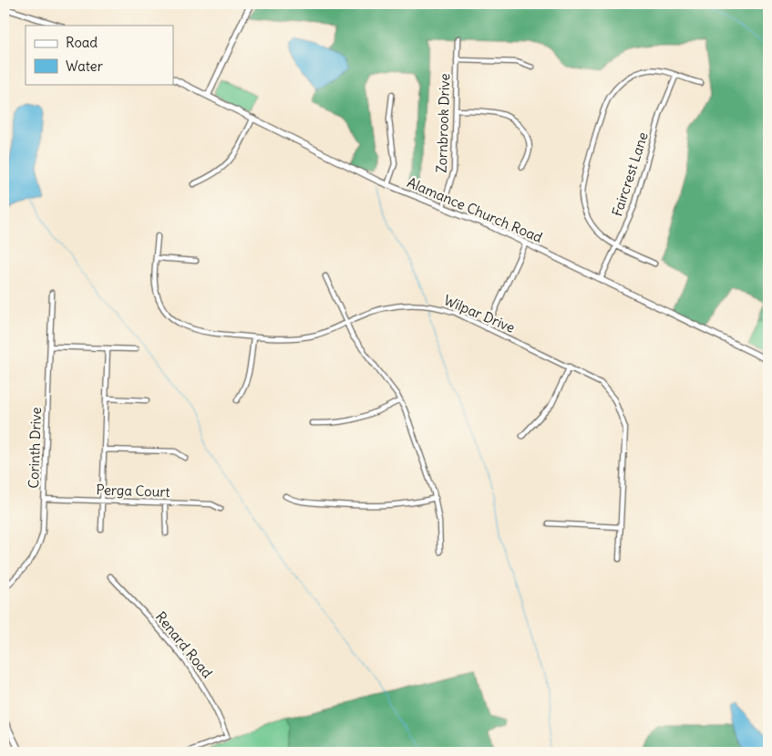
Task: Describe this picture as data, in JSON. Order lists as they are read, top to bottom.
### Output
{
  "streets": {
    "main road": ["Alamance Church Road"],
    "street": [
      "Zornbrook Drive",
      "Faircrest Lane",
      "Wilpar Drive",
      "Corinth Drive",
      "Perga Court",
      "Renard Road"
    ]
  },
  "crossings": [
    ["Zornbrook Drive", "Alamance Church Road"],
    ["Faircrest Lane", "Alamance Church Road"],
    ["Corinth Drive", "Perga Court"]
  ],
  "legend": ["Road", "Water"]
}
